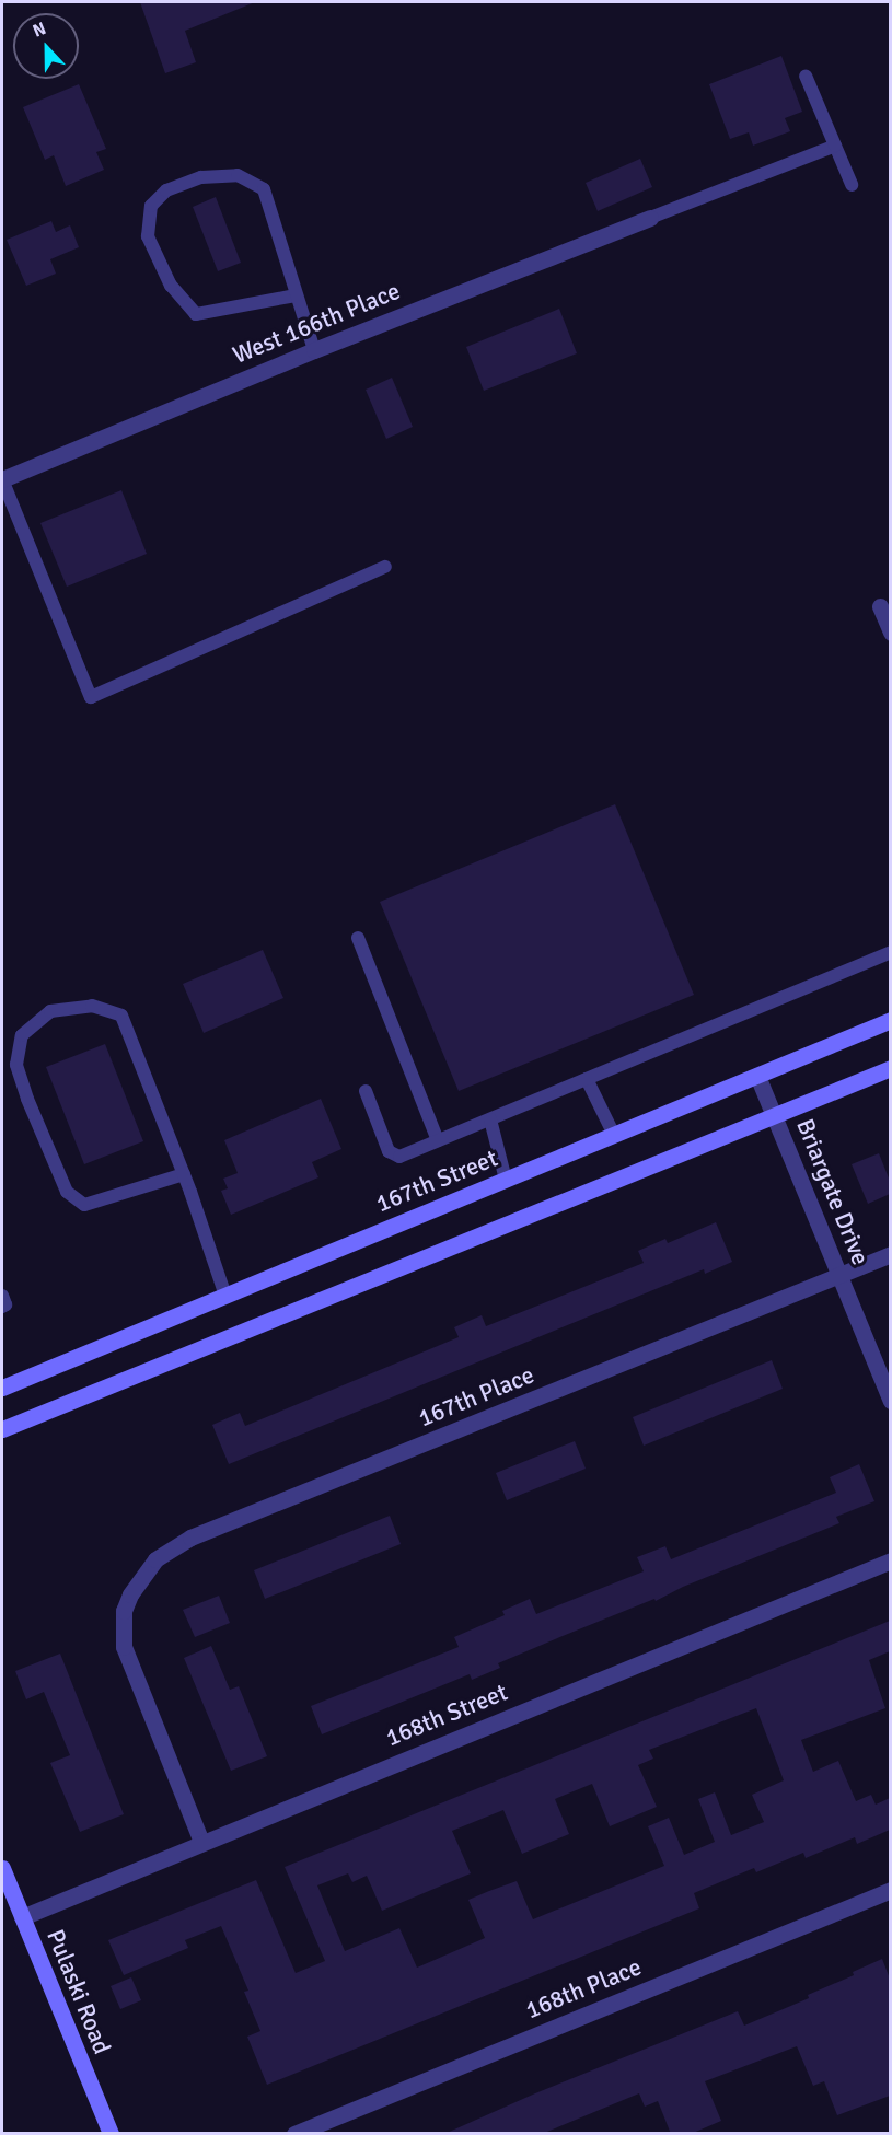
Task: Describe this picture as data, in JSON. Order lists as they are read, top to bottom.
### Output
{
  "streets": {
    "main road": ["167th Street", "Pulaski Road"],
    "street": [
      "West 166th Place",
      "Briargate Drive",
      "167th Place",
      "168th Street",
      "168th Place"
    ]
  },
  "crossings": [
    ["167th Street", "Briargate Drive"],
    ["Briargate Drive", "167th Place"],
    ["167th Place", "168th Street"],
    ["168th Street", "Pulaski Road"]
  ],
  "north": "top"
}
